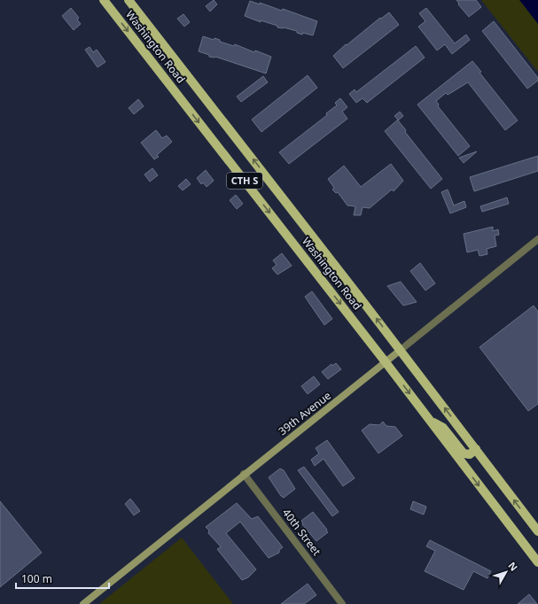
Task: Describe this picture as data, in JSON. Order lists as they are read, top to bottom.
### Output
{
  "streets": {
    "main road": ["Washington Road", "CTH S", "39th Avenue"],
    "street": ["40th Street"]
  },
  "crossings": [
    ["Washington Road", "39th Avenue"],
    ["39th Avenue", "40th Street"]
  ],
  "scale_bar": "100 m",
  "north": "top right"
}
